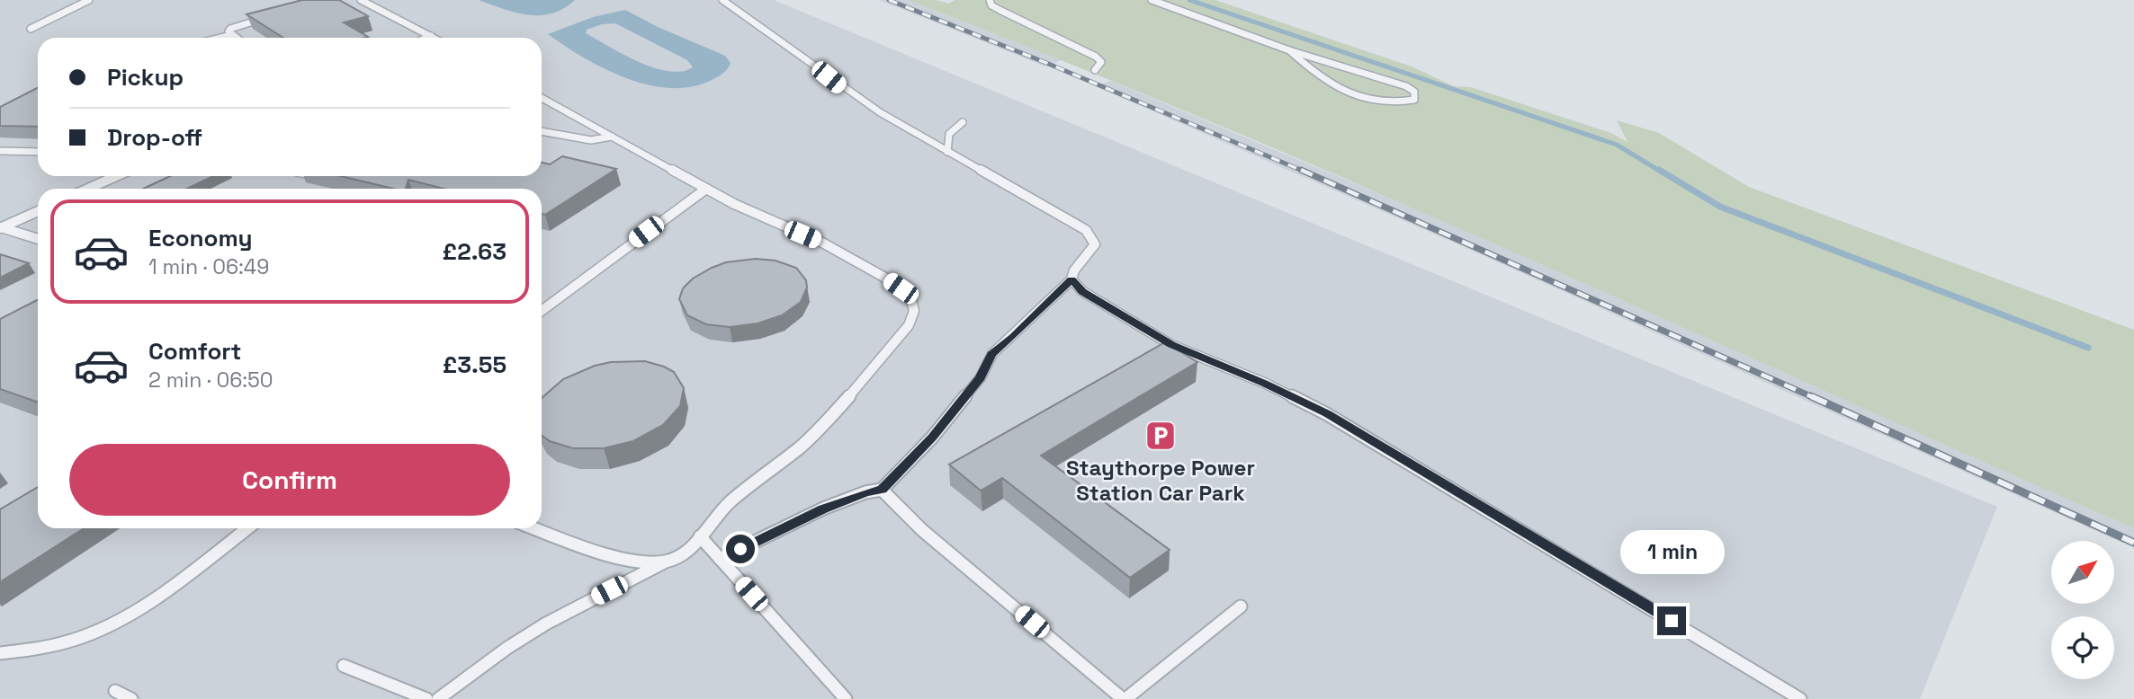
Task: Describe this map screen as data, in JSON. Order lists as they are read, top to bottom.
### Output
{
  "places": {
    "parking": ["Staythorpe Power Station Car Park"]
  },
  "north": "top right",
  "page": {
    "banner": ["Pickup", "Drop-off"],
    "list": [
      {
        "name": "Economy",
        "note": "1 min · 06:49",
        "value": "£2.63"
      },
      {
        "name": "Comfort",
        "note": "2 min · 06:50",
        "value": "£3.55"
      }
    ],
    "buttons": "Confirm",
    "bubble": "1 min"
  }
}
